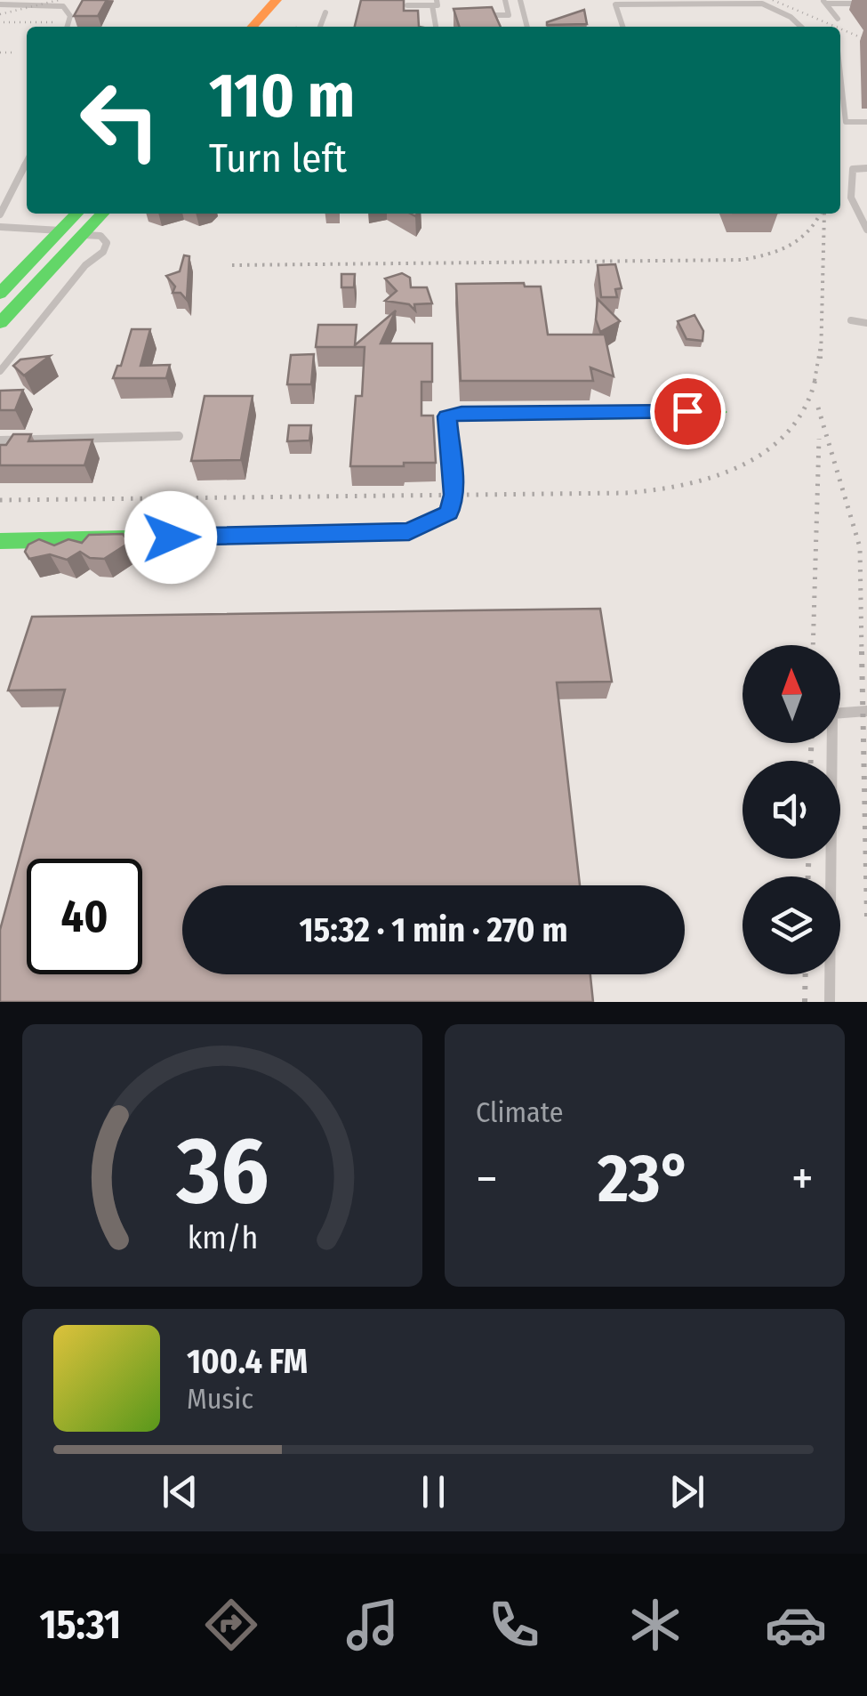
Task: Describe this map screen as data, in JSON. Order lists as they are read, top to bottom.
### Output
{
  "north": "top",
  "page": {
    "turn": ["110 m", "Turn left"],
    "limit": "40",
    "trip": "15:32 · 1 min · 270 m",
    "tile": "Climate",
    "heat": ["−", "23°", "+"],
    "song": ["100.4 FM", "Music"],
    "tabs": "15:31",
    "gauge": ["36", "km/h"]
  }
}
